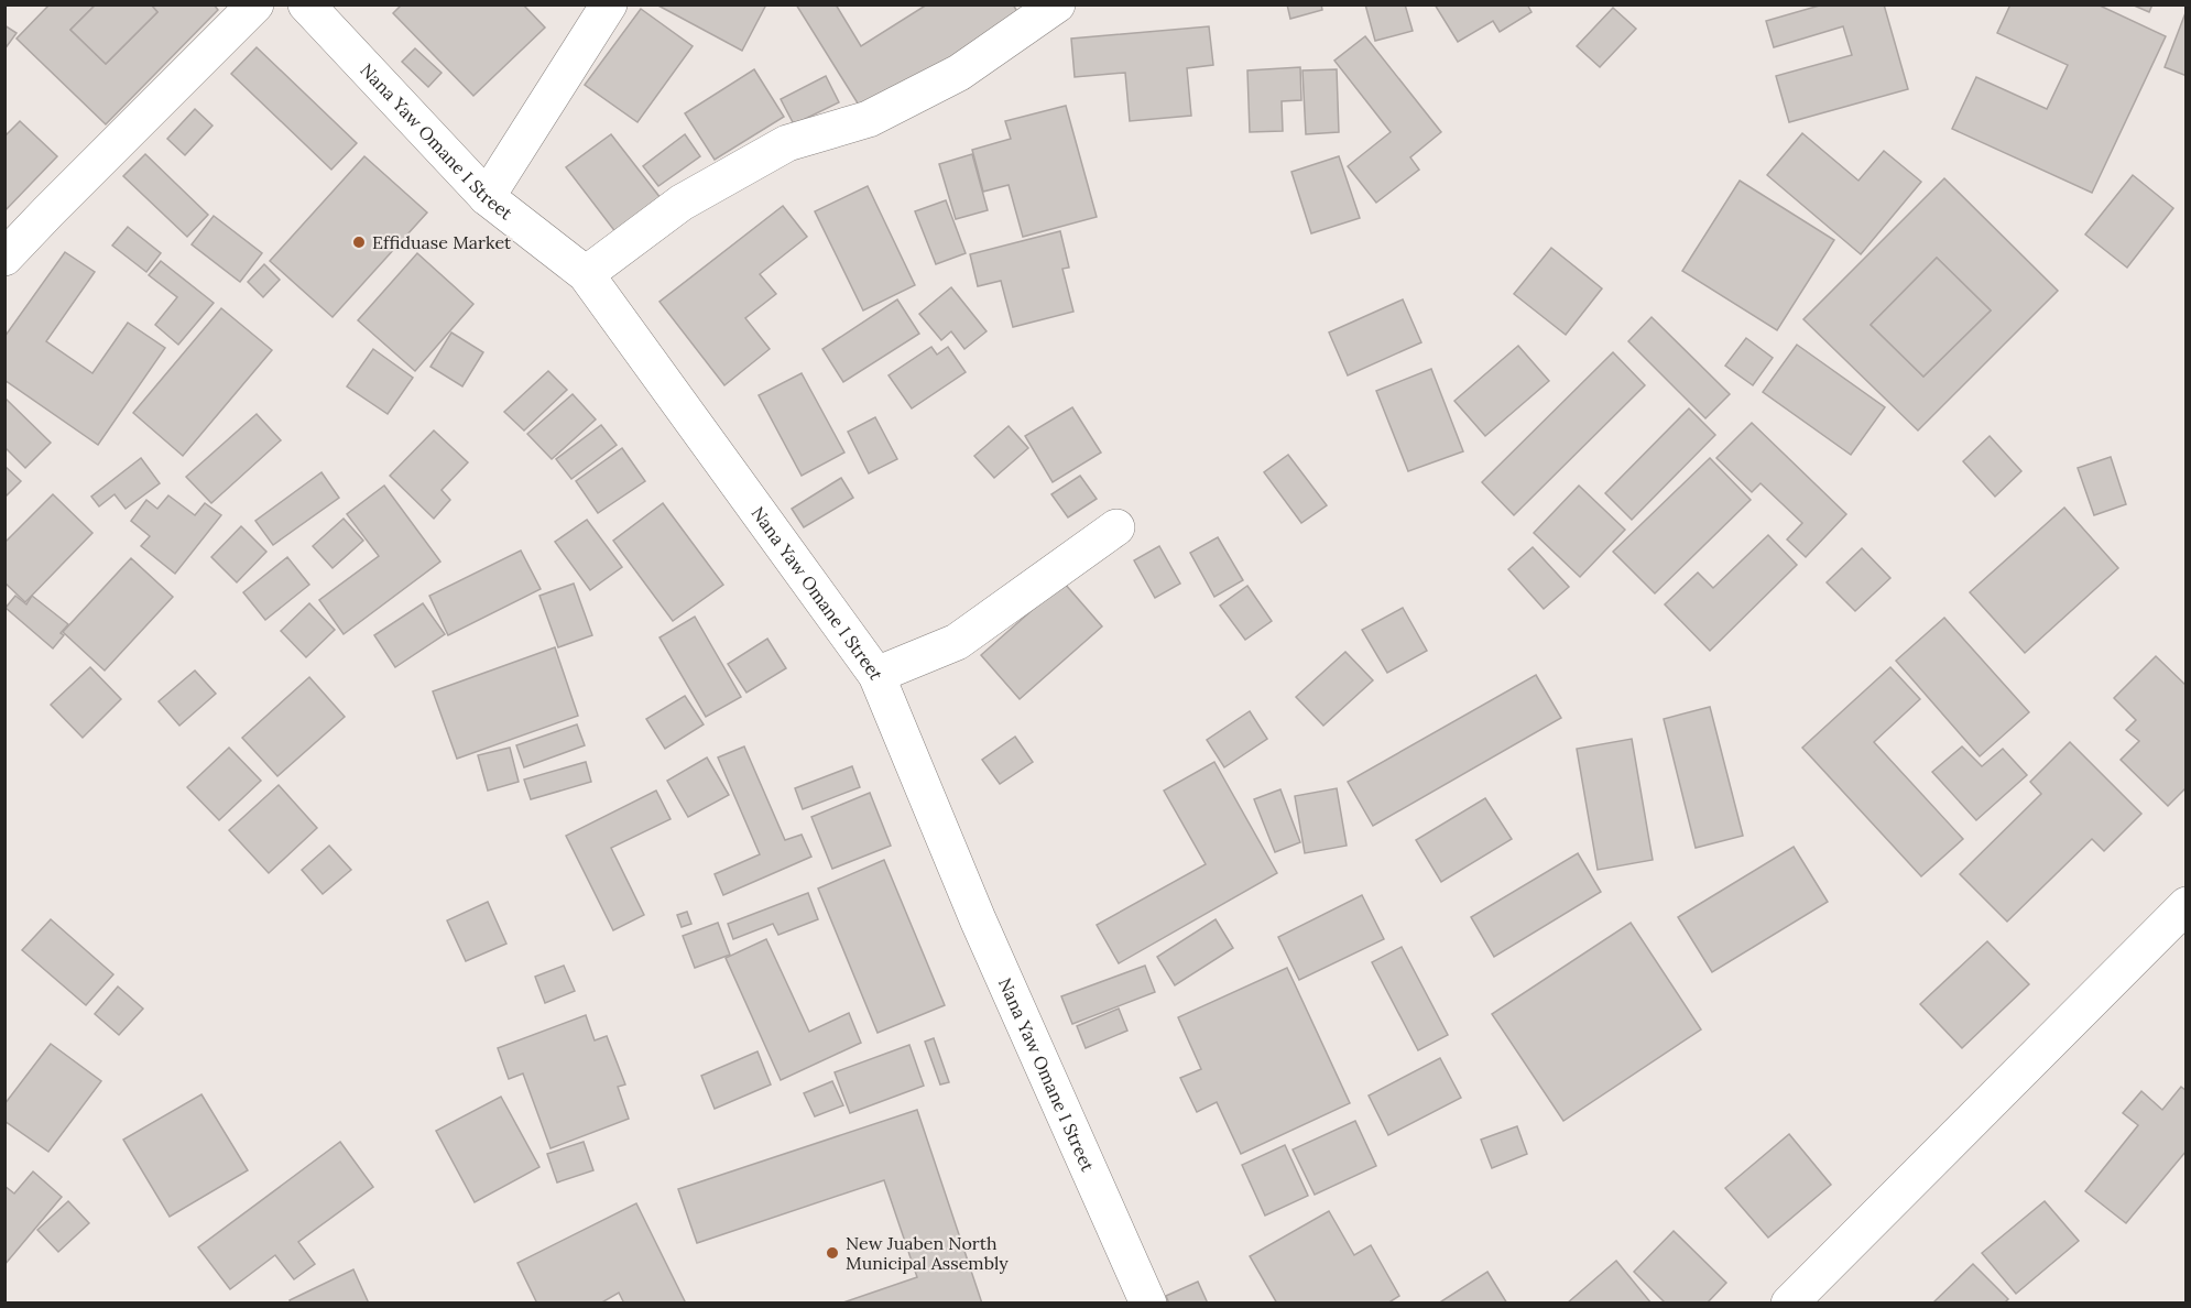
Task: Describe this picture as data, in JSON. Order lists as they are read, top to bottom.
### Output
{
  "streets": {
    "main road": ["Nana Yaw Omane I Street"]
  },
  "places": ["Effiduase Market", "New Juaben North Municipal Assembly"]
}
